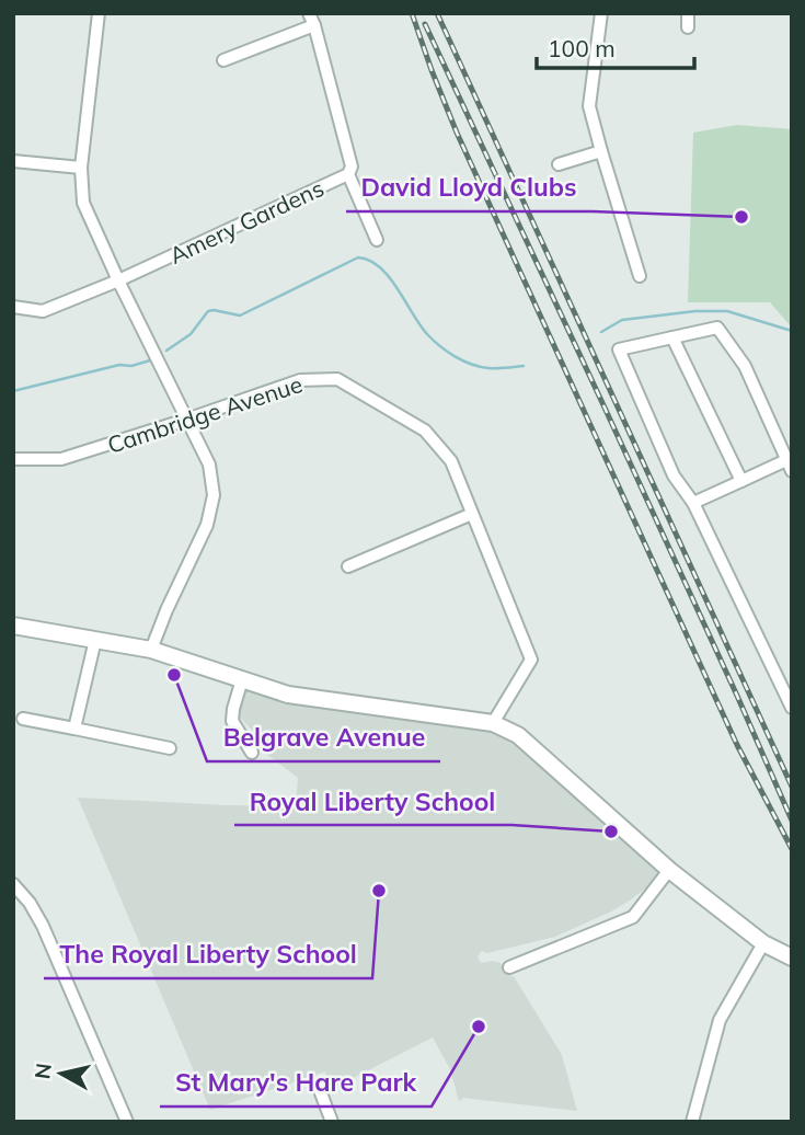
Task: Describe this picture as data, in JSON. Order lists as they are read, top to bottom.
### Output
{
  "streets": {
    "street": ["Amery Gardens", "Cambridge Avenue"]
  },
  "places": [
    "David Lloyd Clubs",
    "Belgrave Avenue",
    "Royal Liberty School",
    "The Royal Liberty School",
    "St Mary's Hare Park"
  ],
  "scale_bar": "100 m",
  "north": "left"
}
